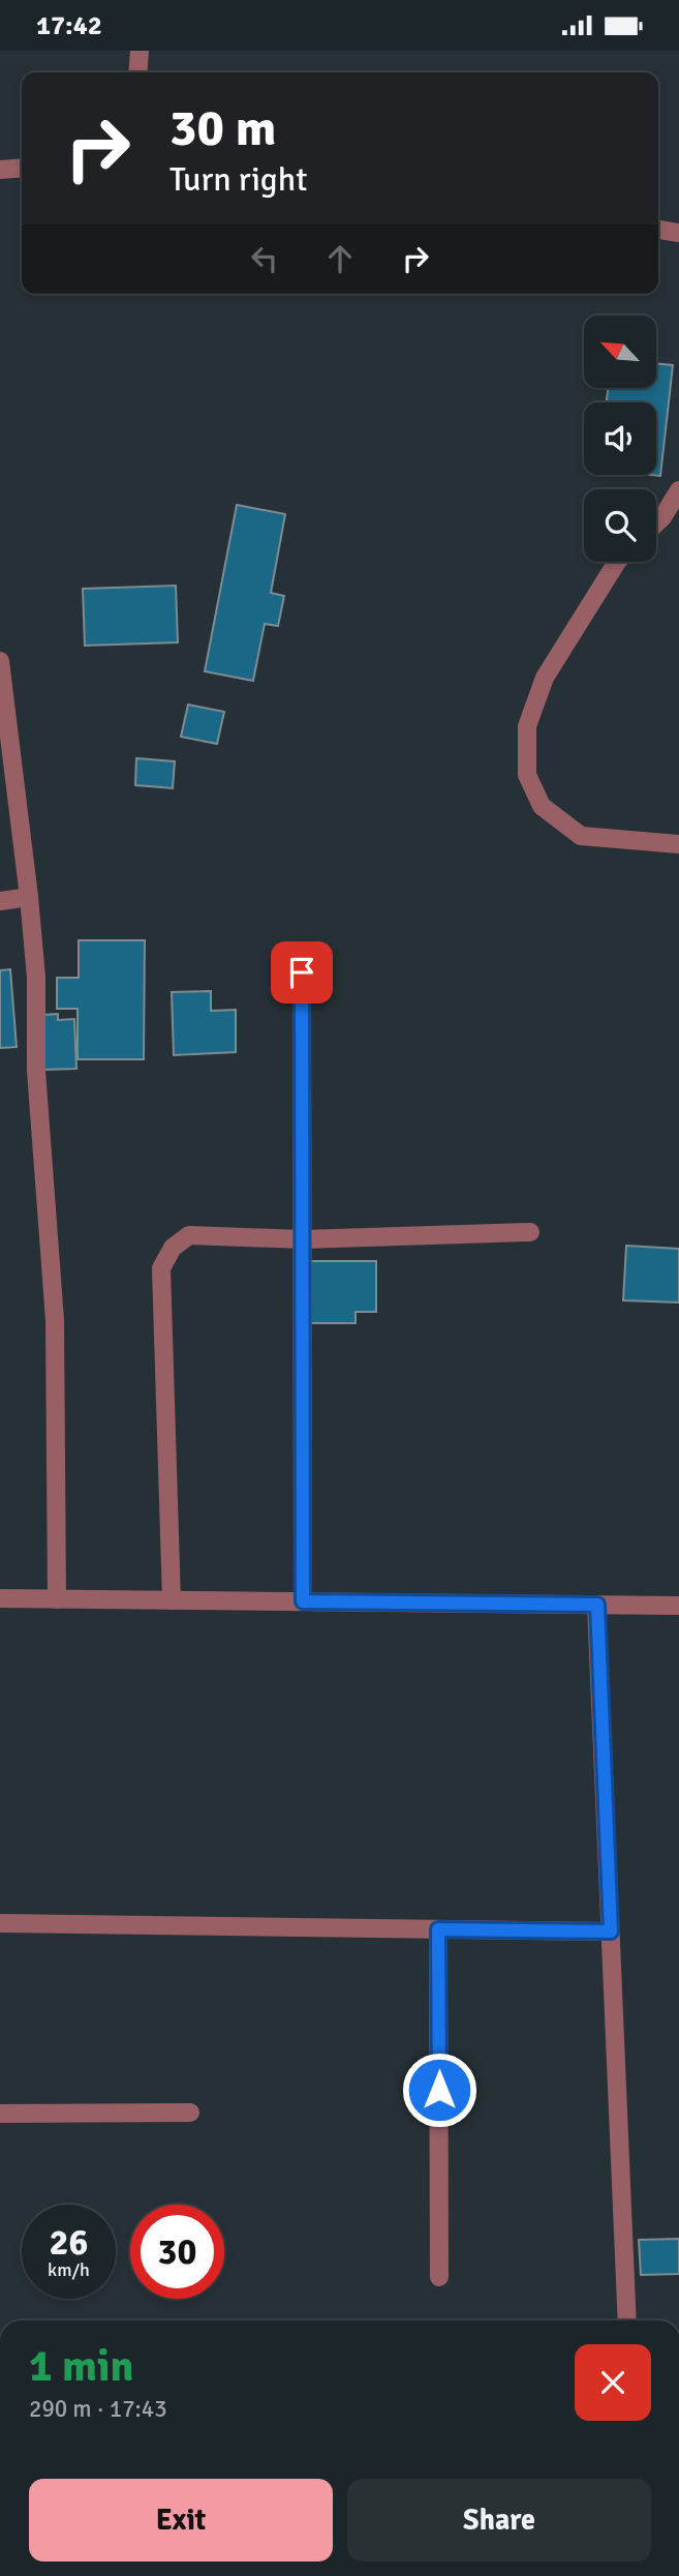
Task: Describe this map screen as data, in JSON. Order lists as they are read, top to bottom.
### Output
{
  "north": "top left",
  "page": {
    "status": "17:42",
    "turn": ["30 m", "Turn right"],
    "speed": "26 km/h",
    "limit": "30",
    "heading": ["1 min", "290 m · 17:43"],
    "buttons": ["Exit", "Share"]
  }
}
